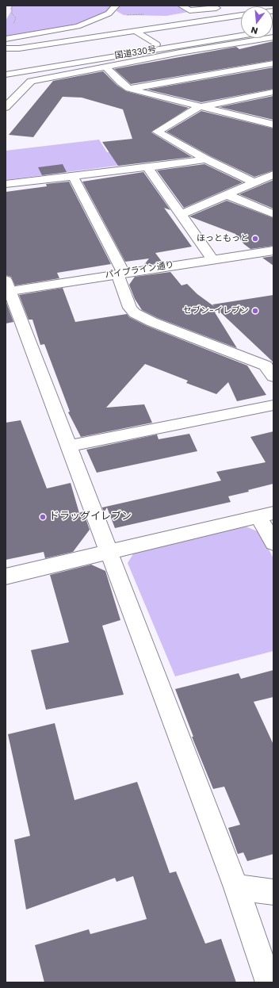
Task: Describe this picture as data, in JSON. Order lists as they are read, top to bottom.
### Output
{
  "streets": {
    "main road": ["国道330号", "パイプライン通り"]
  },
  "places": ["ほっともっと", "セブン-イレブン", "ドラッグイレブン"],
  "north": "bottom"
}
